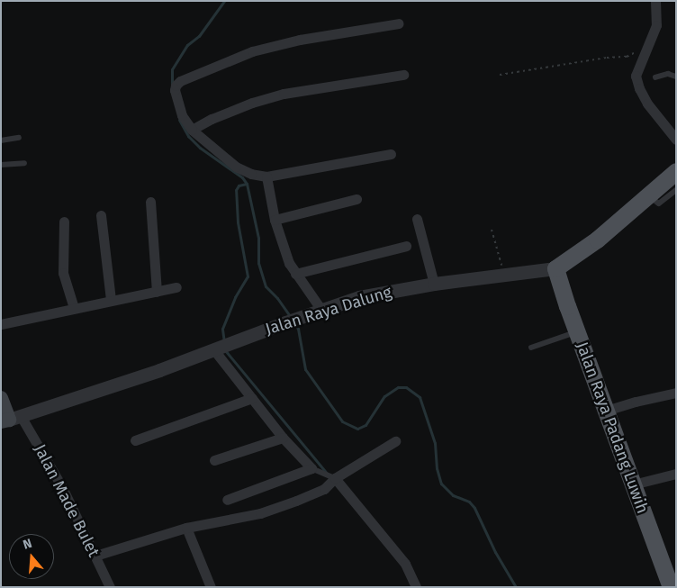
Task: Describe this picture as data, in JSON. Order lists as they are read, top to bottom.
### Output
{
  "streets": {
    "main road": ["Jalan Raya Dalung", "Jalan Raya Padang Luwih"],
    "street": ["Jalan Made Bulet"]
  },
  "crossings": [
    ["Jalan Raya Dalung", "Jalan Raya Padang Luwih"],
    ["Jalan Raya Dalung", "Jalan Made Bulet"]
  ],
  "north": "top"
}
